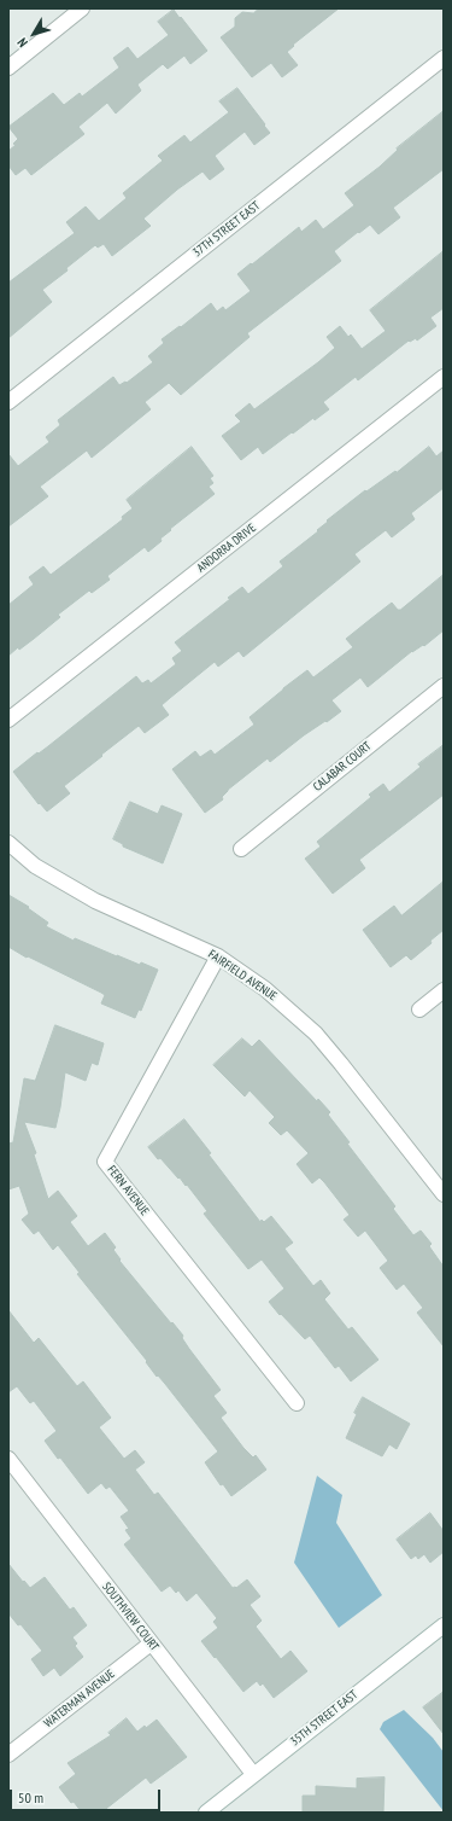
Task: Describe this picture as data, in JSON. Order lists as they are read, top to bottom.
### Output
{
  "streets": {
    "street": [
      "37TH STREET EAST",
      "ANDORRA DRIVE",
      "CALABAR COURT",
      "FAIRFIELD AVENUE",
      "FERN AVENUE",
      "SOUTHVIEW COURT",
      "WATERMAN AVENUE",
      "35TH STREET EAST"
    ]
  },
  "crossings": [
    ["FAIRFIELD AVENUE", "FERN AVENUE"],
    ["SOUTHVIEW COURT", "WATERMAN AVENUE"],
    ["SOUTHVIEW COURT", "35TH STREET EAST"]
  ],
  "scale_bar": "50 m",
  "north": "bottom left"
}
